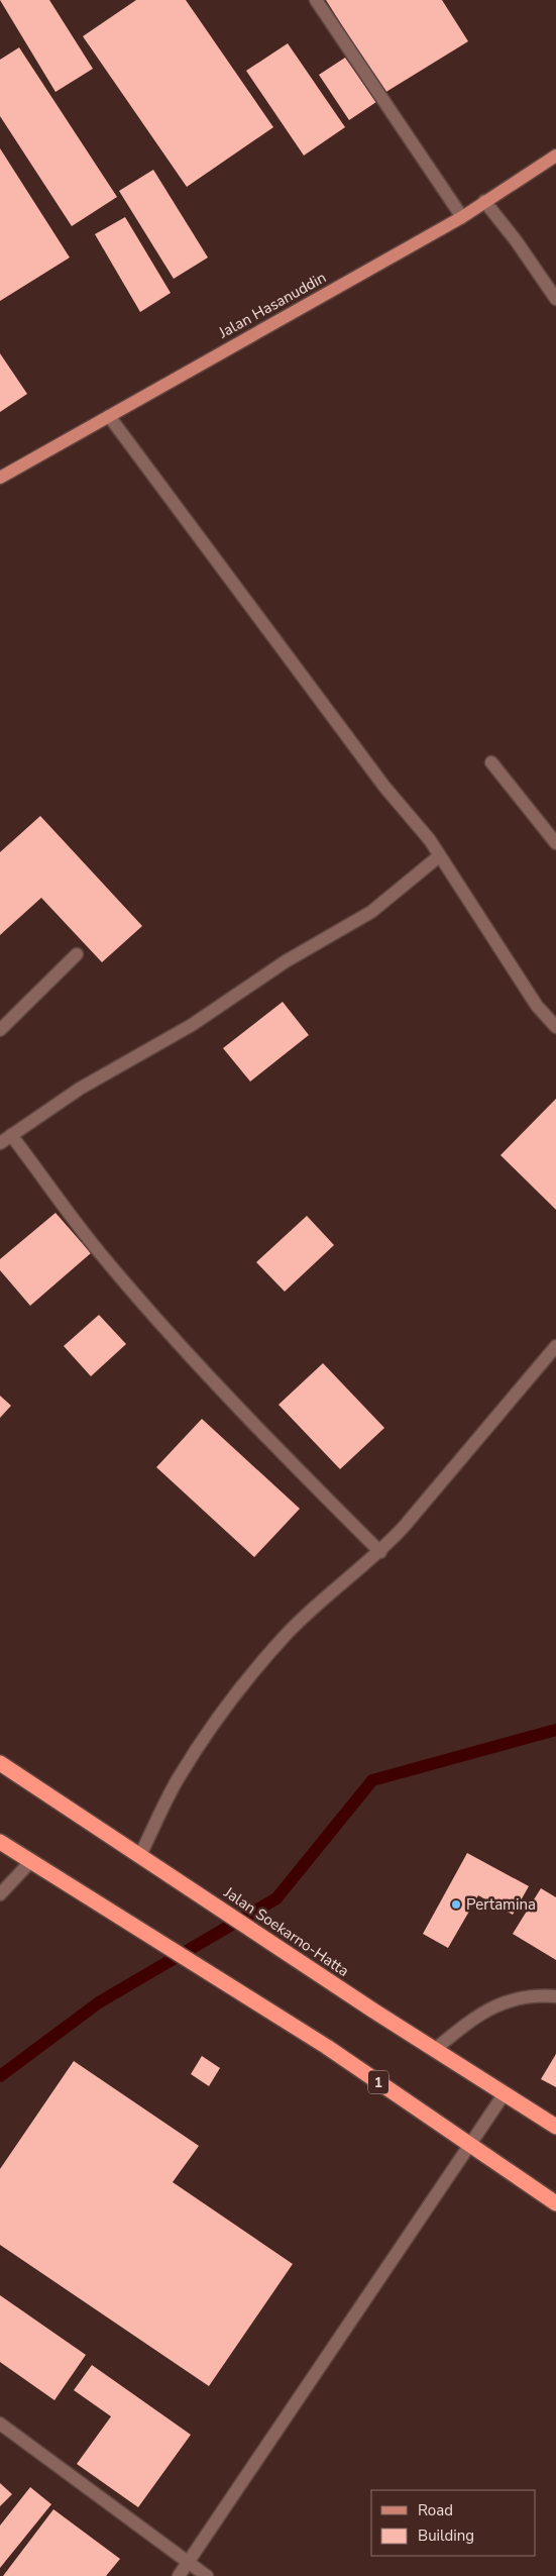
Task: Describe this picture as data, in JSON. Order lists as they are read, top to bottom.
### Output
{
  "streets": {
    "highway": ["Jalan Soekarno-Hatta", "1"],
    "main road": ["Jalan Hasanuddin"]
  },
  "places": ["Pertamina"],
  "legend": ["Road", "Building"]
}
